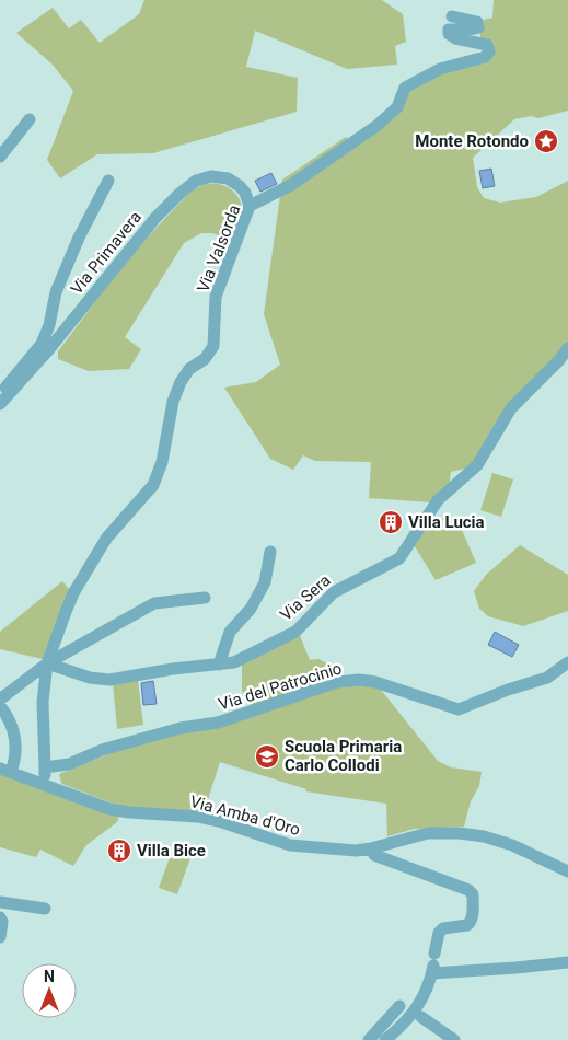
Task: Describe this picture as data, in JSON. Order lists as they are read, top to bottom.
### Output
{
  "streets": {
    "street": [
      "Via Valsorda",
      "Via Primavera",
      "Via Sera",
      "Via del Patrocinio",
      "Via Amba d'Oro"
    ]
  },
  "crossings": [
    ["Via Valsorda", "Via Primavera"],
    ["Via Valsorda", "Via Sera"],
    ["Via Valsorda", "Via del Patrocinio"]
  ],
  "places": {
    "place": ["Monte Rotondo"],
    "building": ["Villa Lucia", "Villa Bice"],
    "school or university": ["Scuola Primaria Carlo Collodi"]
  },
  "north": "top"
}
